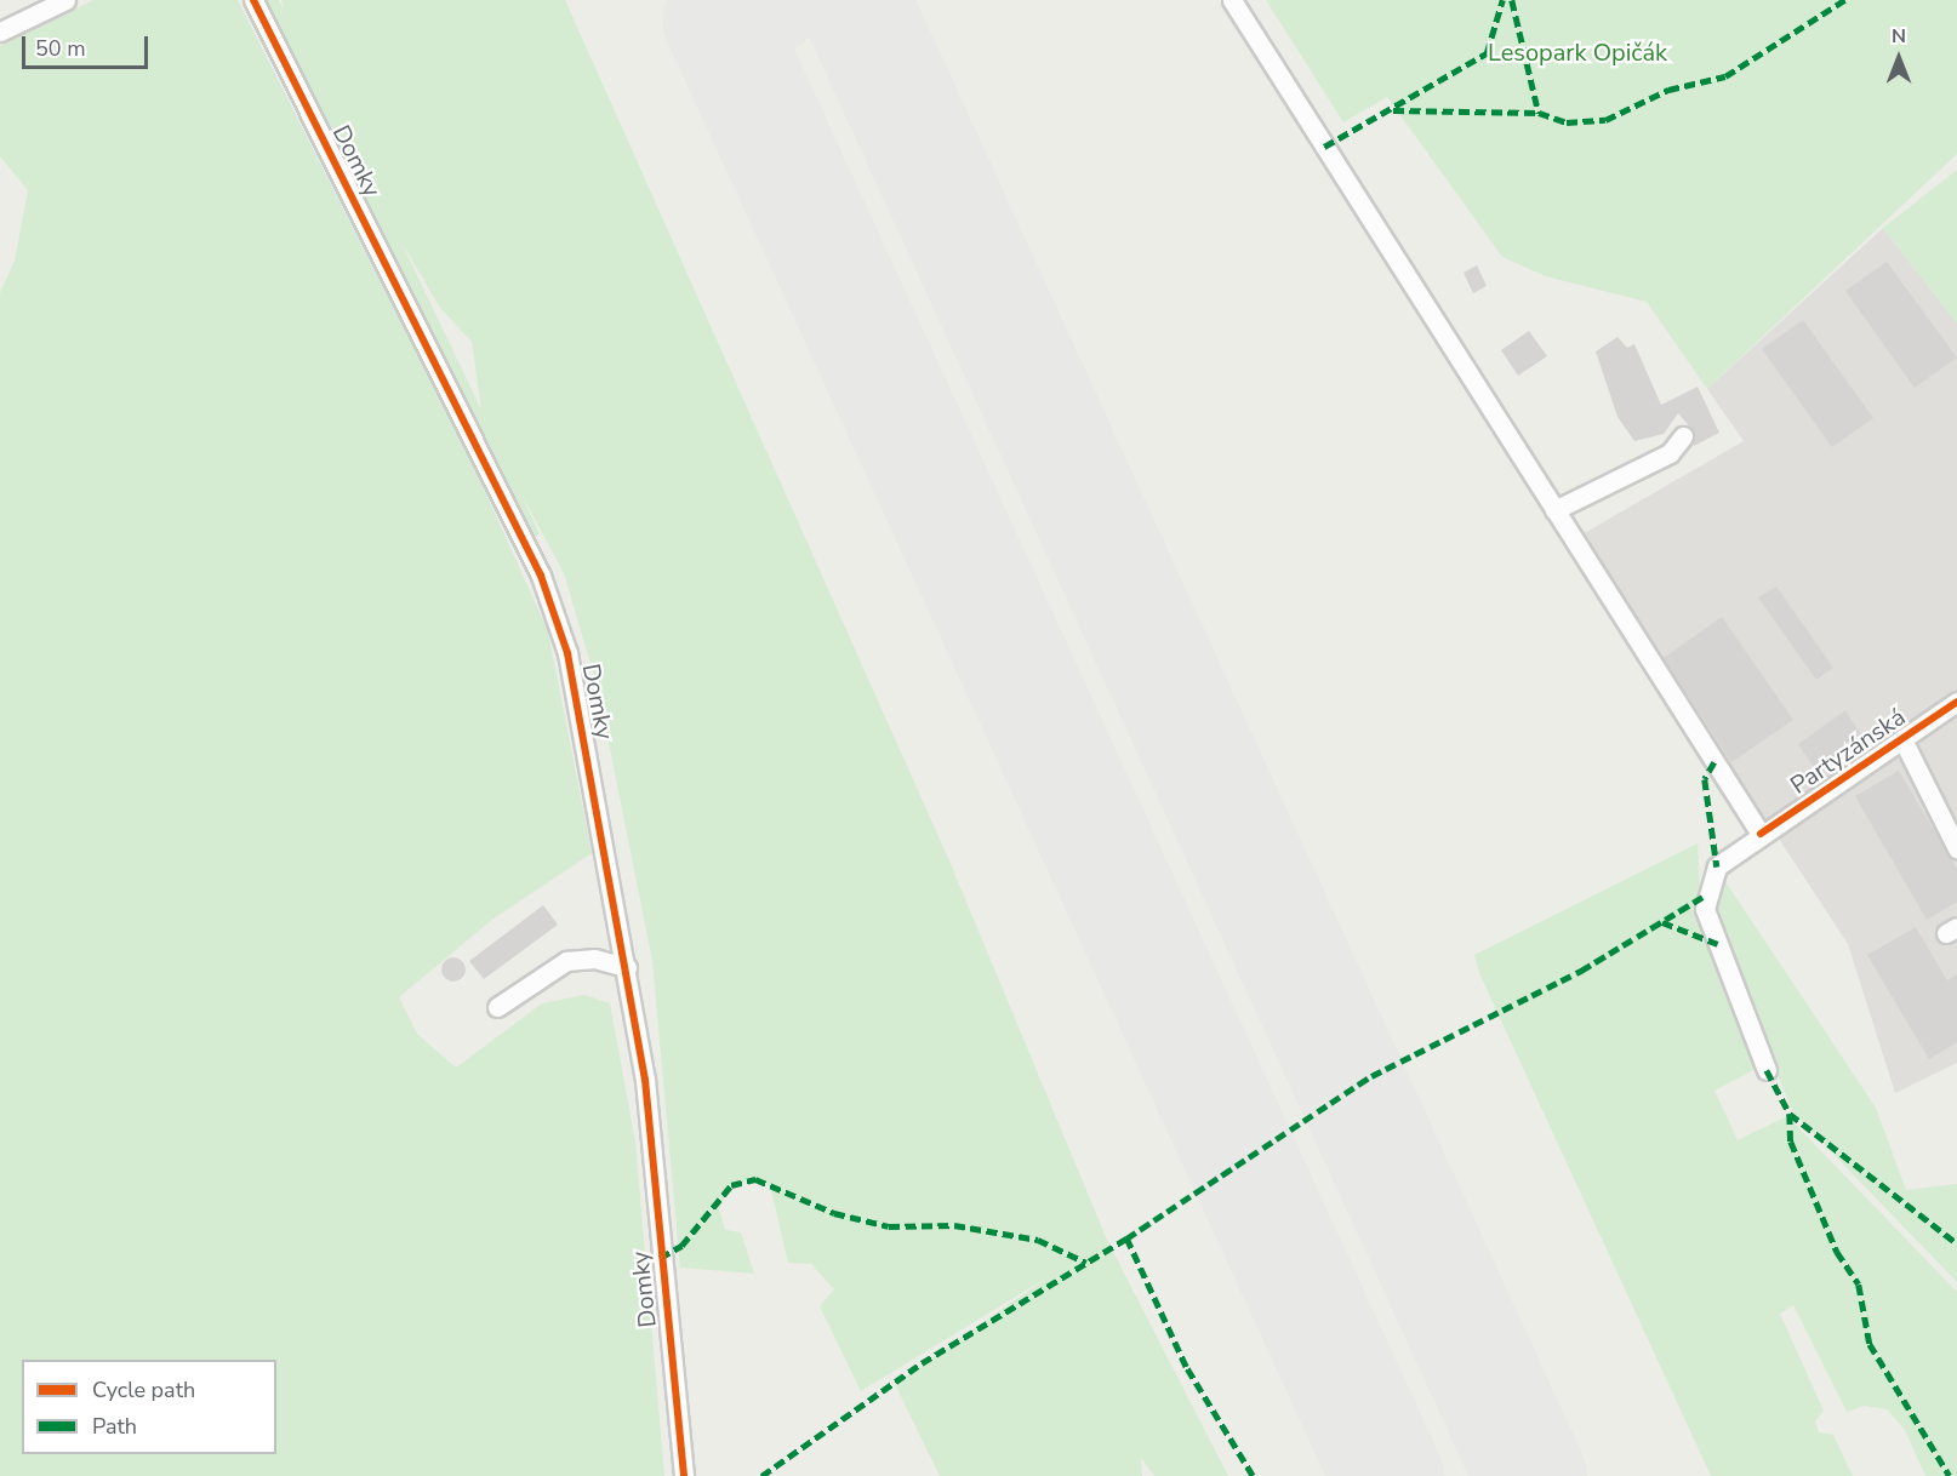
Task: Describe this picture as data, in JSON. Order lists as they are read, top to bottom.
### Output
{
  "streets": {
    "street": ["Domky", "Partyzánská"]
  },
  "parks": ["Lesopark Opičák"],
  "legend": ["Cycle path", "Path"],
  "scale_bar": "50 m",
  "north": "top"
}
